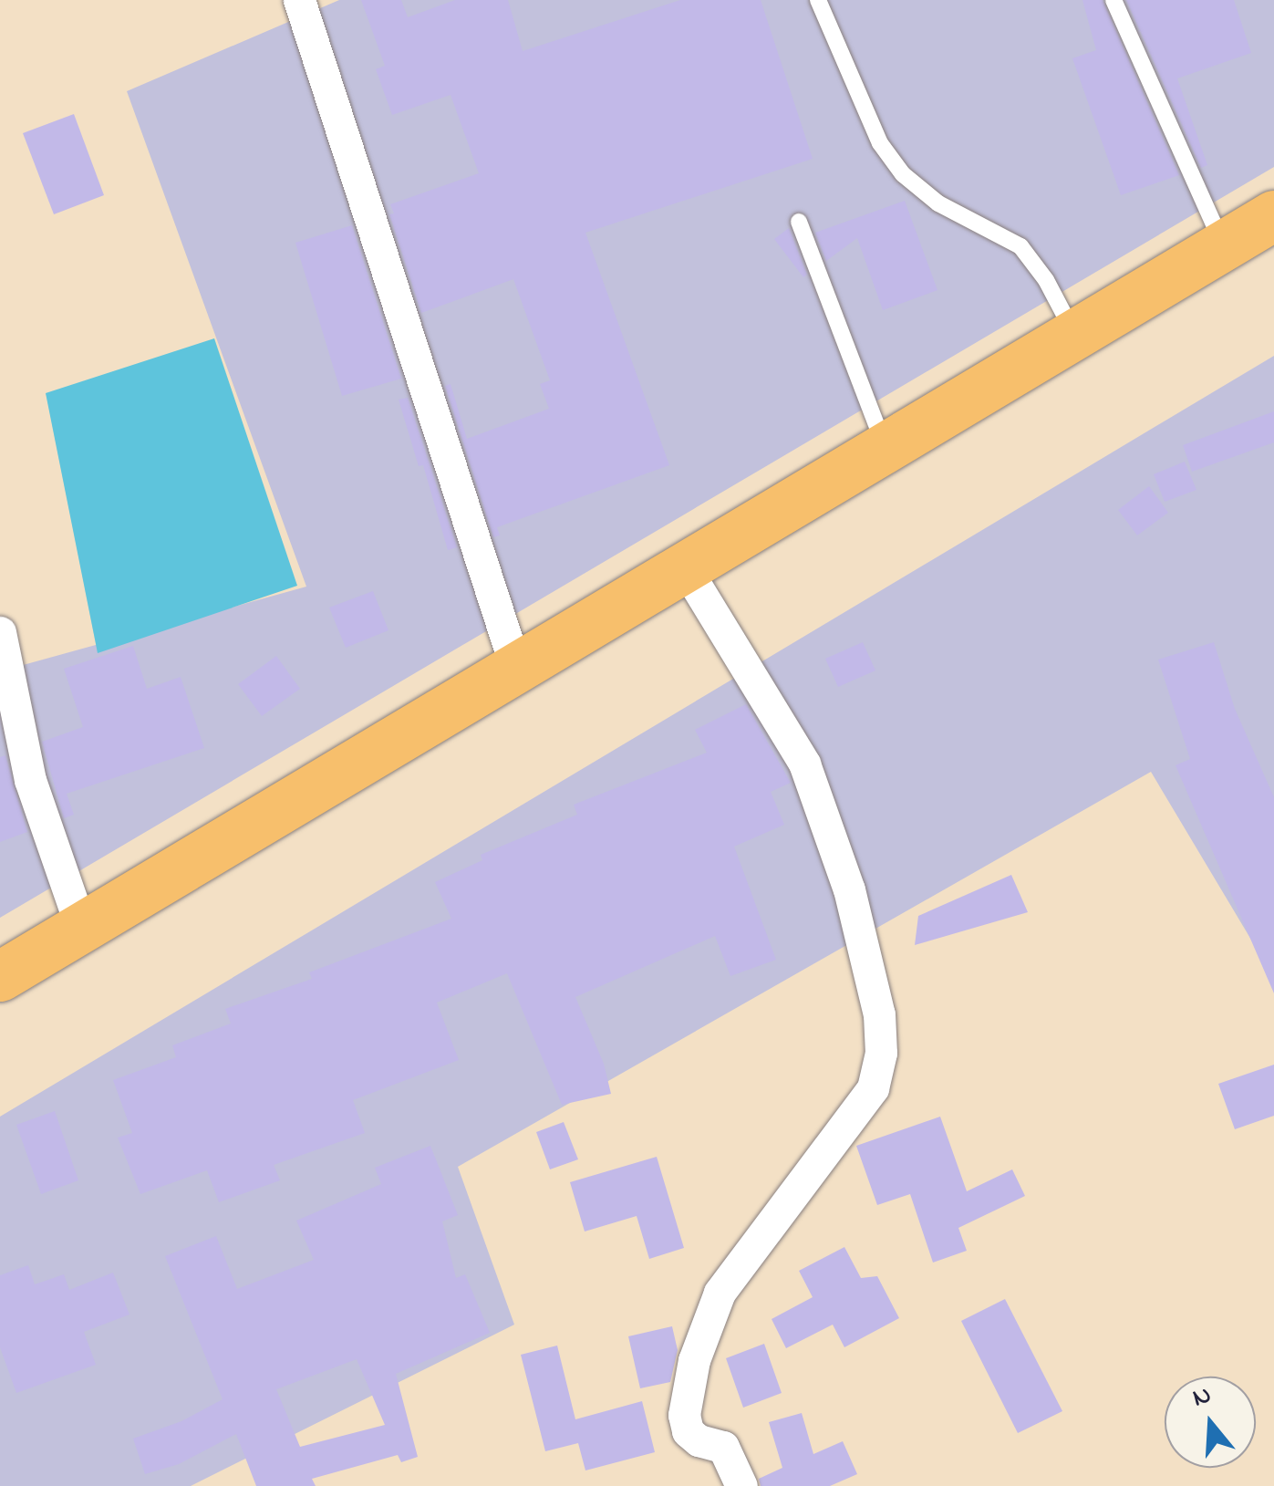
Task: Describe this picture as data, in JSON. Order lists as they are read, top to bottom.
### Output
{
  "north": "top"
}
